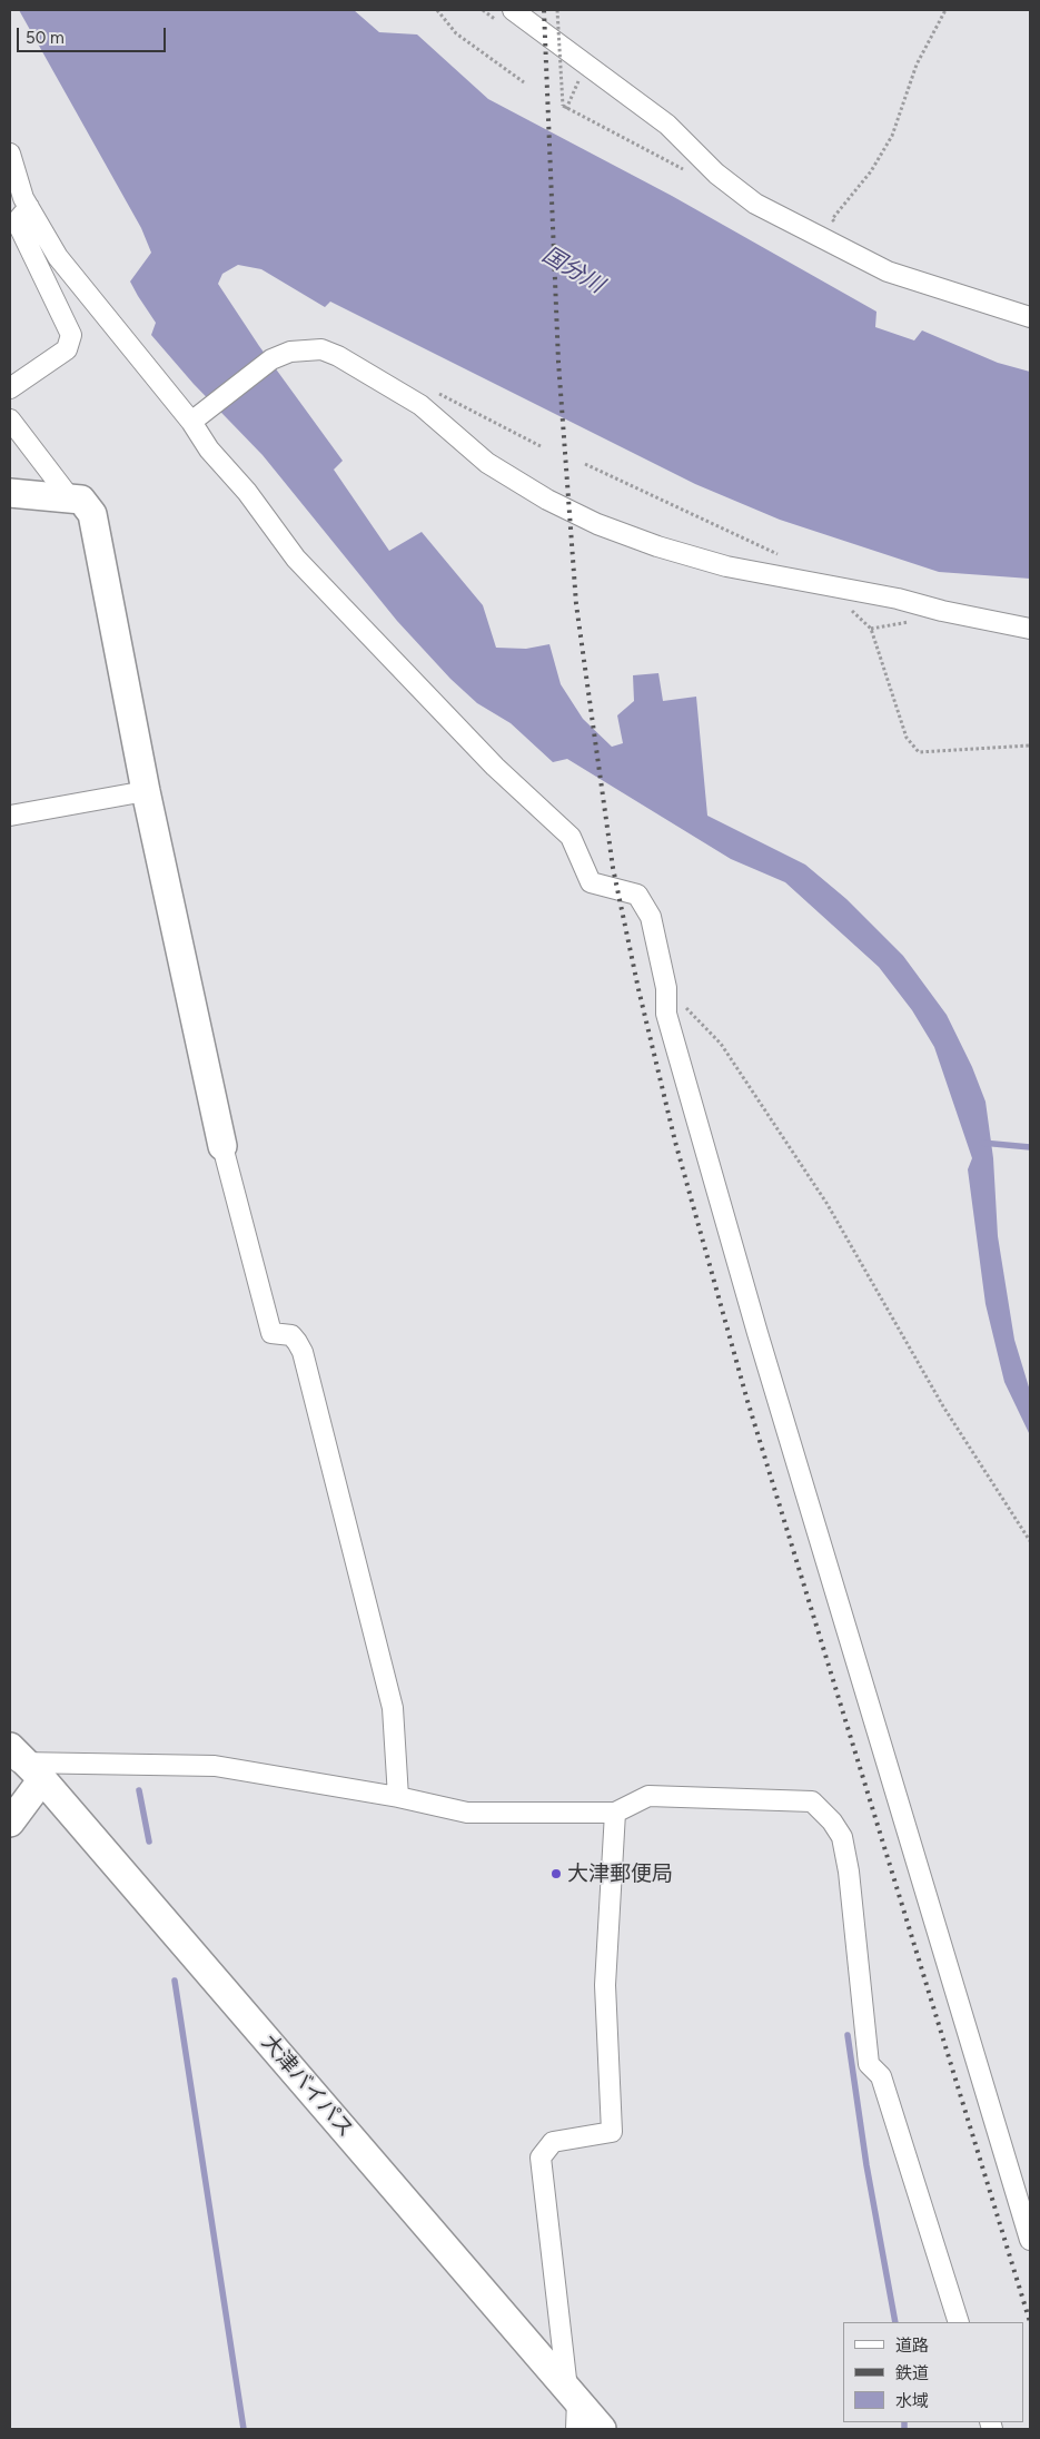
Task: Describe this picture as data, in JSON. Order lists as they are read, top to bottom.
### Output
{
  "streets": {
    "main road": ["大津バイパス"]
  },
  "water": ["国分川"],
  "places": ["大津郵便局"],
  "legend": ["道路", "鉄道", "水域"],
  "scale_bar": "50 m"
}
